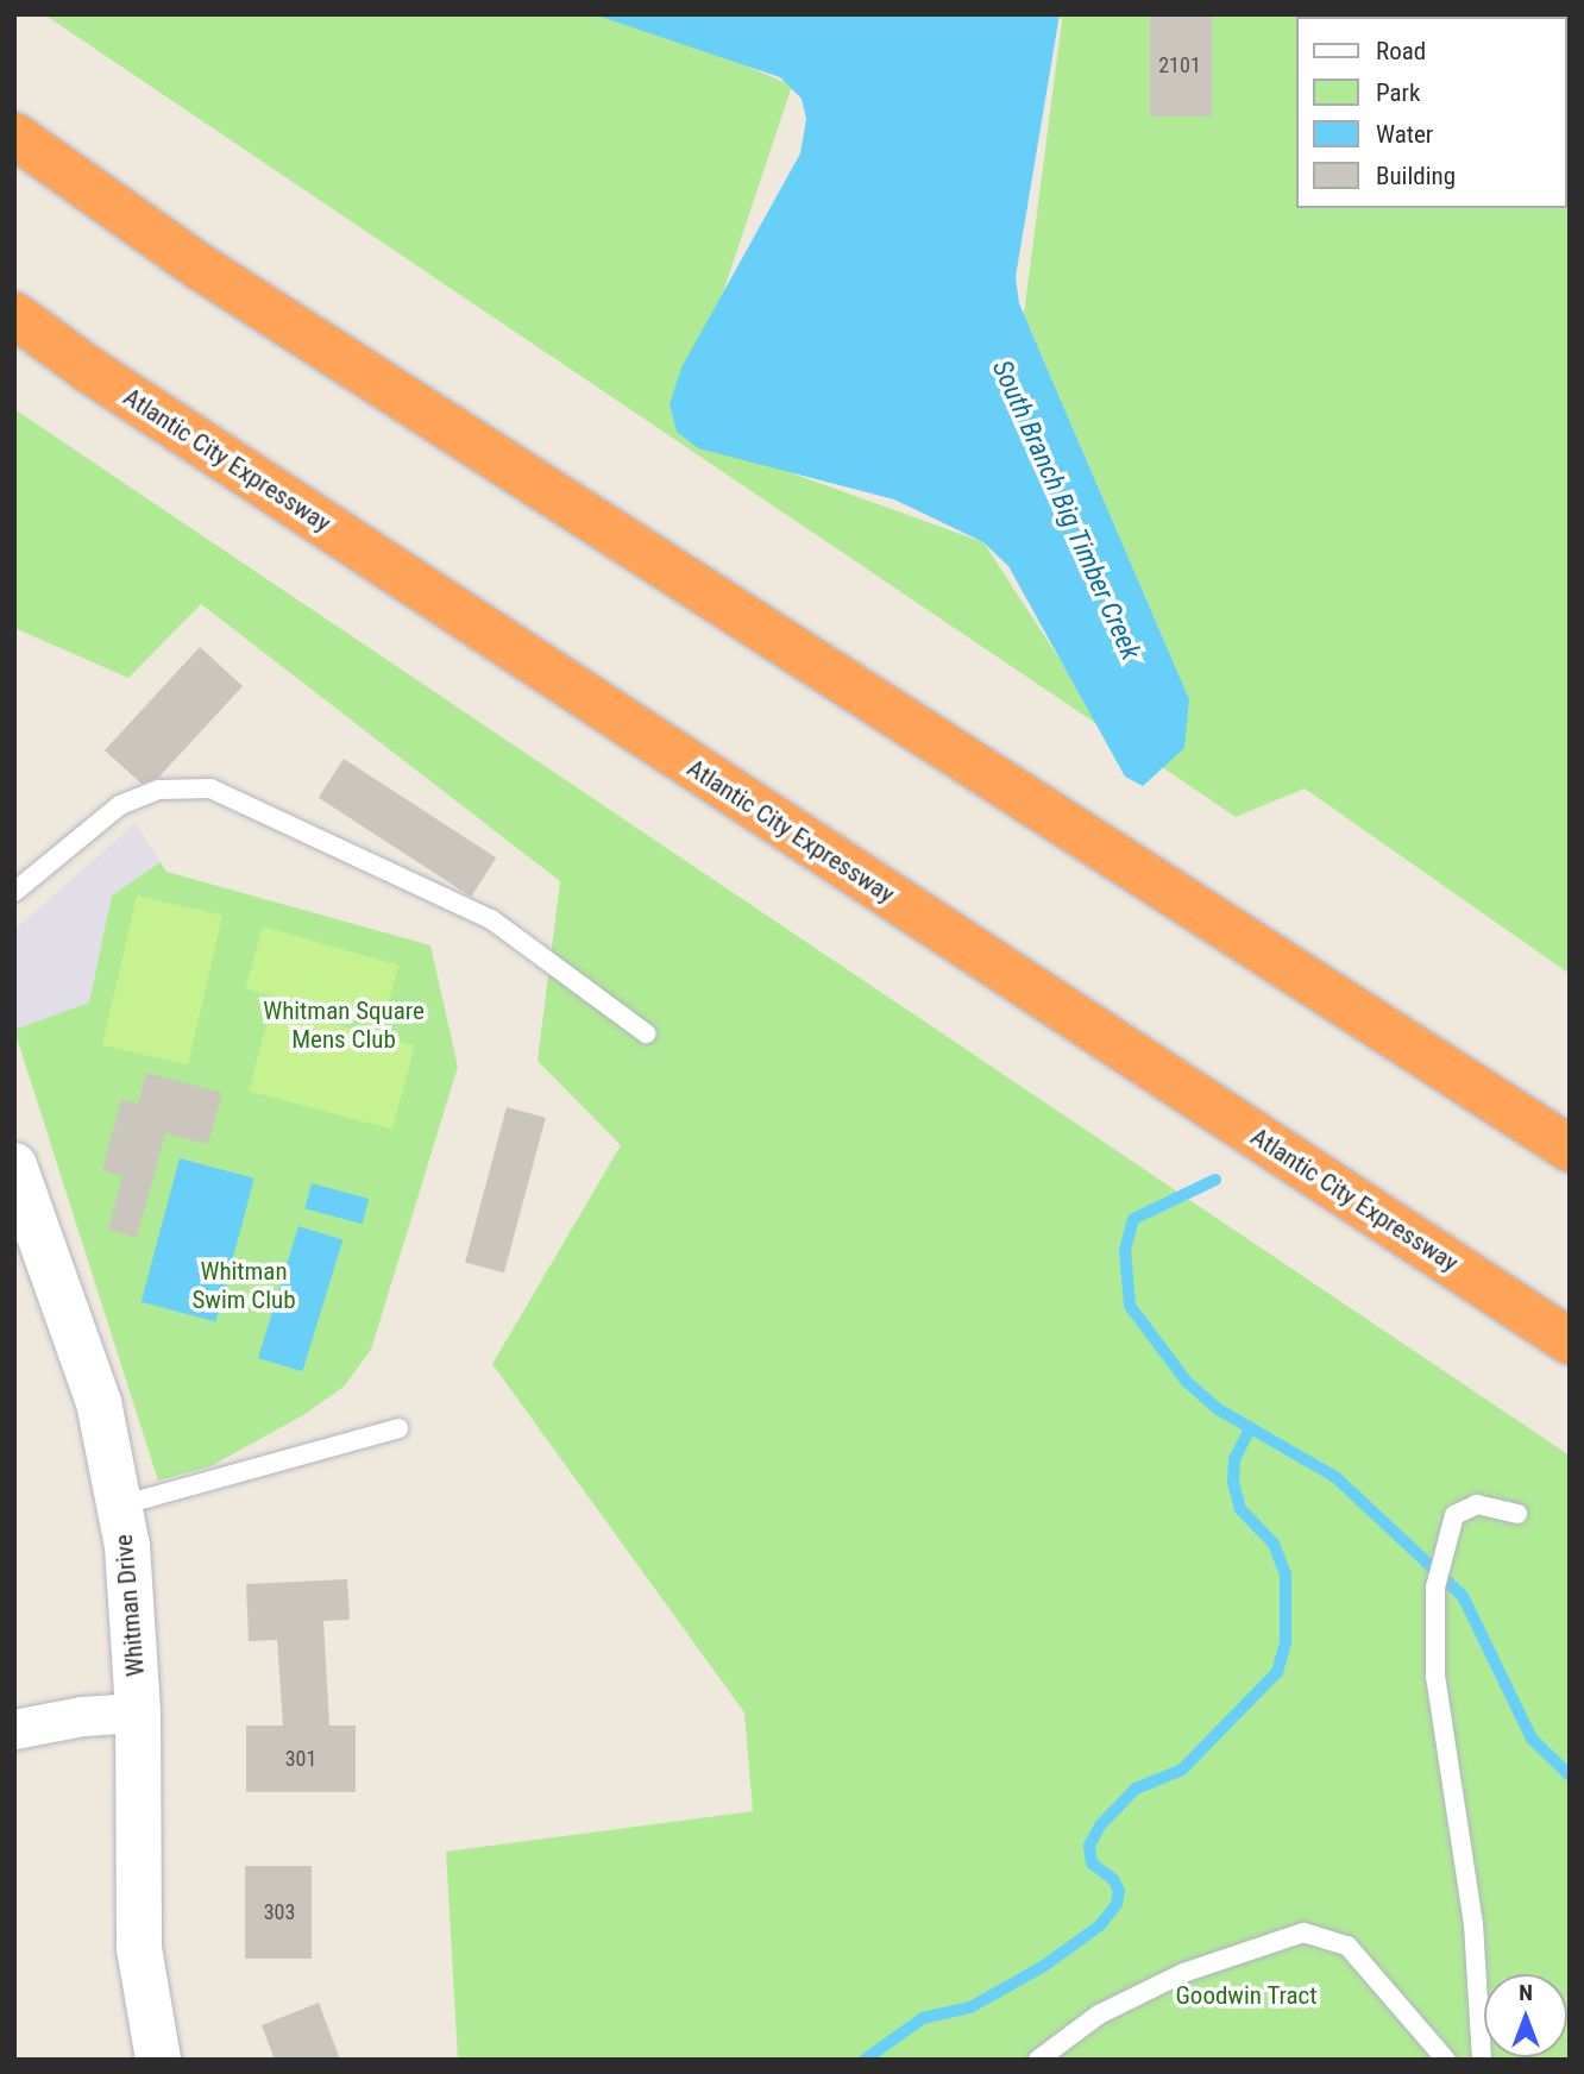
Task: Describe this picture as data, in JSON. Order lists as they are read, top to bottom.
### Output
{
  "streets": {
    "highway": ["Atlantic City Expressway"],
    "street": ["Whitman Drive"]
  },
  "water": ["South Branch Big Timber Creek"],
  "parks": ["Whitman Square Mens Club", "Whitman Swim Club", "Goodwin Tract"],
  "house_numbers": ["2101", "301", "303"],
  "legend": [
    "Road",
    "Park",
    "Water",
    "Building"
  ],
  "north": "top"
}
